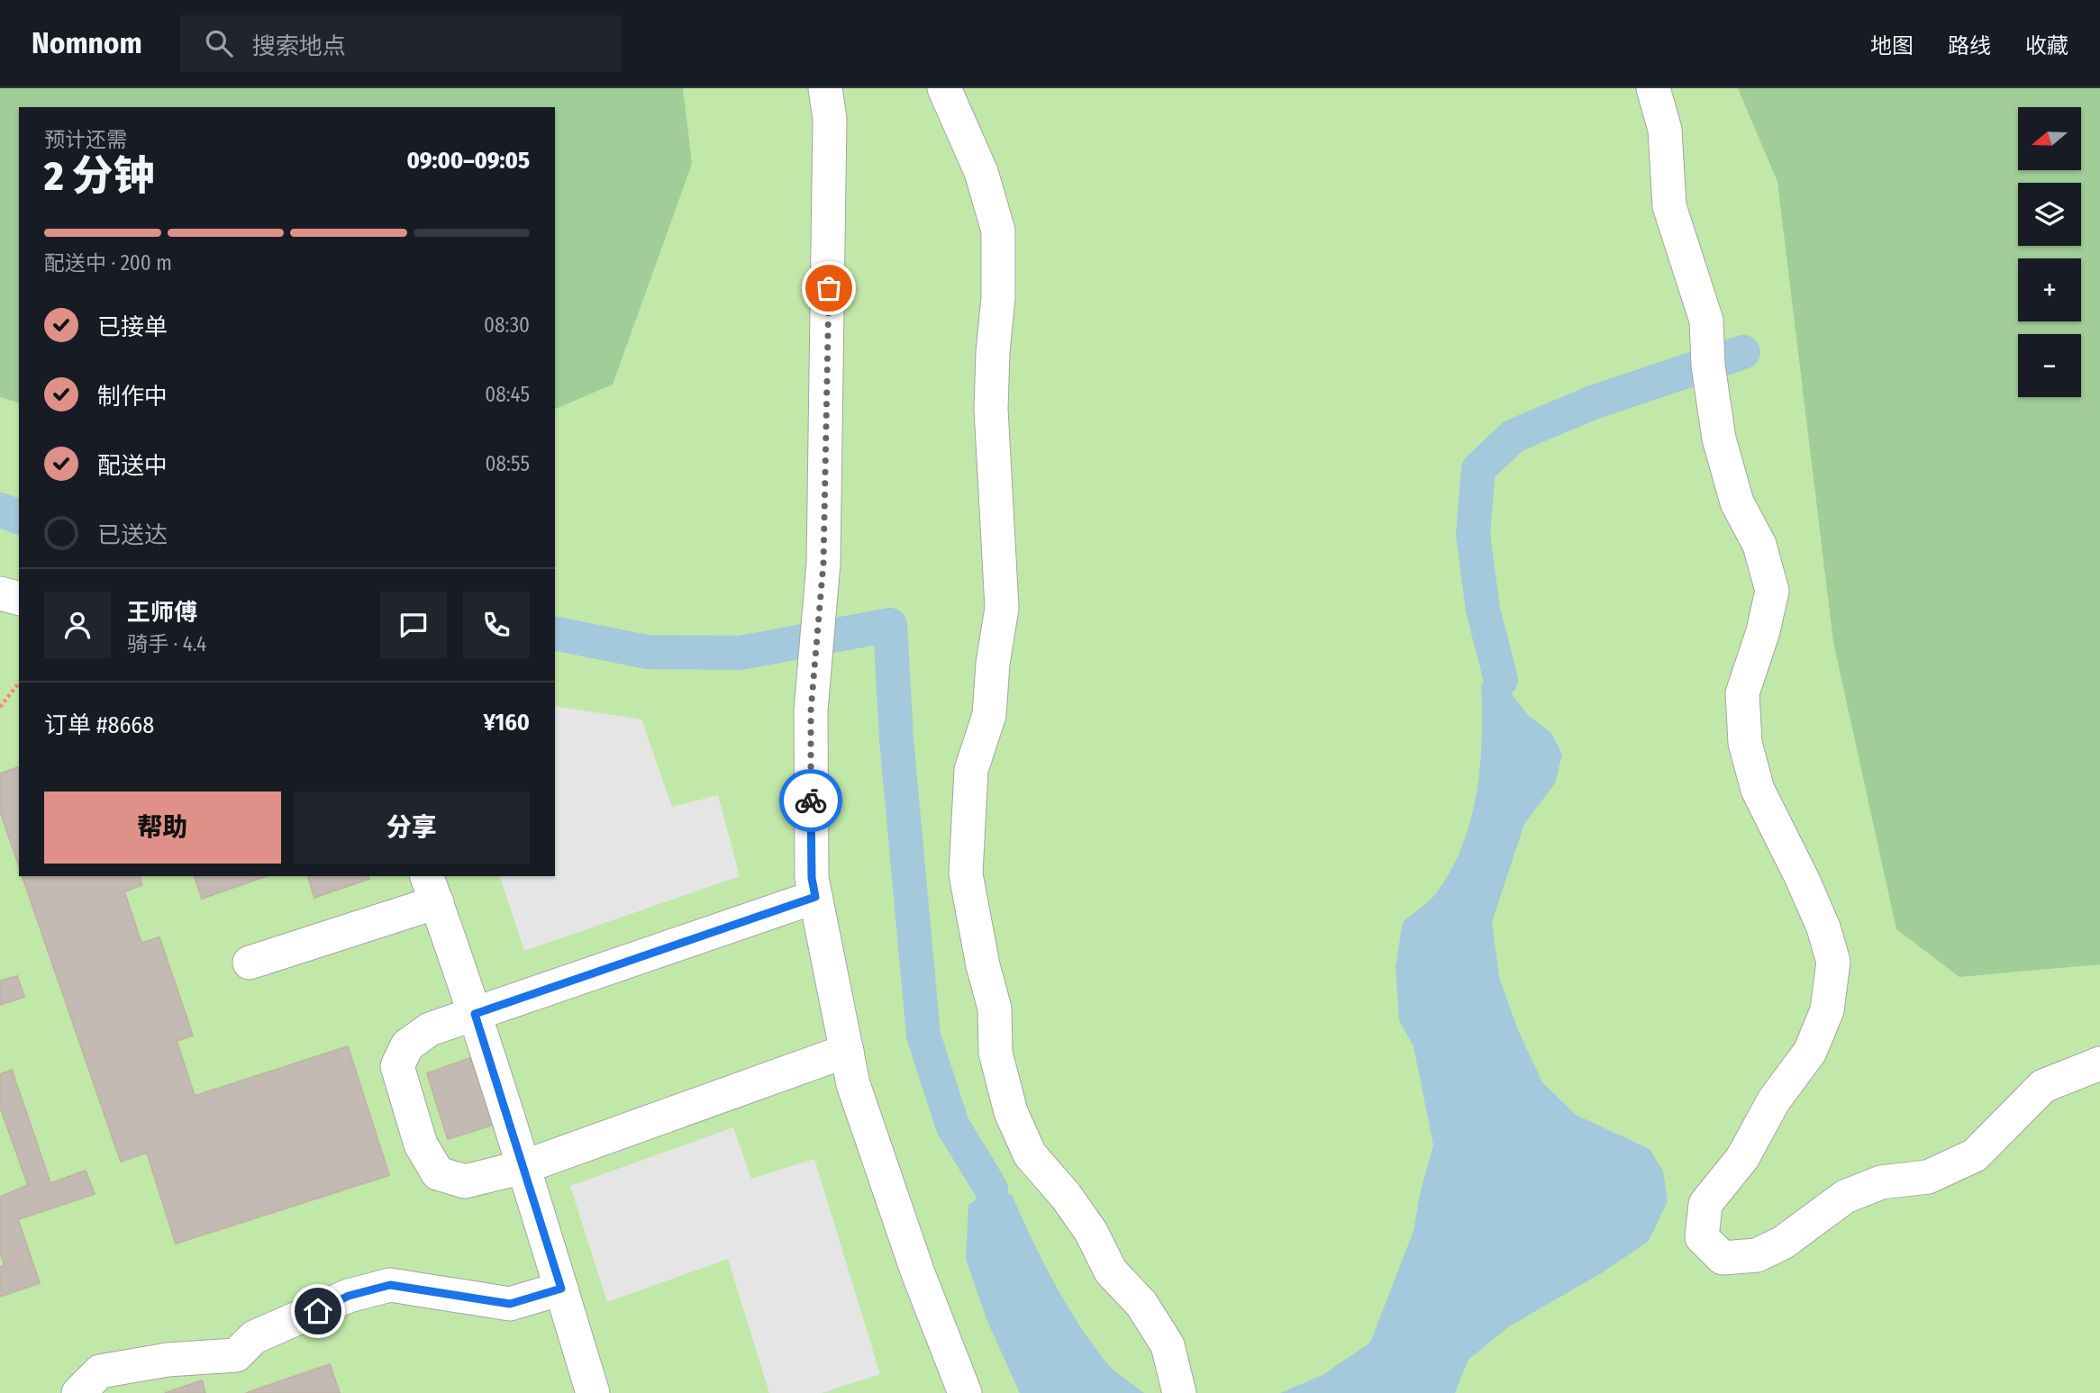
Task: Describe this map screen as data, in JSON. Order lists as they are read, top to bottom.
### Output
{
  "north": "left",
  "page": {
    "header": "Nomnom",
    "search": "搜索地点",
    "nav": ["地图", "路线", "收藏"],
    "map_buttons": ["+", "−"],
    "heading": ["2 分钟", "预计还需", "09:00–09:05"],
    "panel": [
      "王师傅",
      "骑手 · 4.4",
      "订单 #8668",
      "¥160"
    ],
    "bar": "配送中 · 200 m",
    "list": [
      ["已接单", "08:30"],
      ["制作中", "08:45"],
      ["配送中", "08:55"],
      "已送达"
    ],
    "buttons": ["帮助", "分享"]
  }
}
